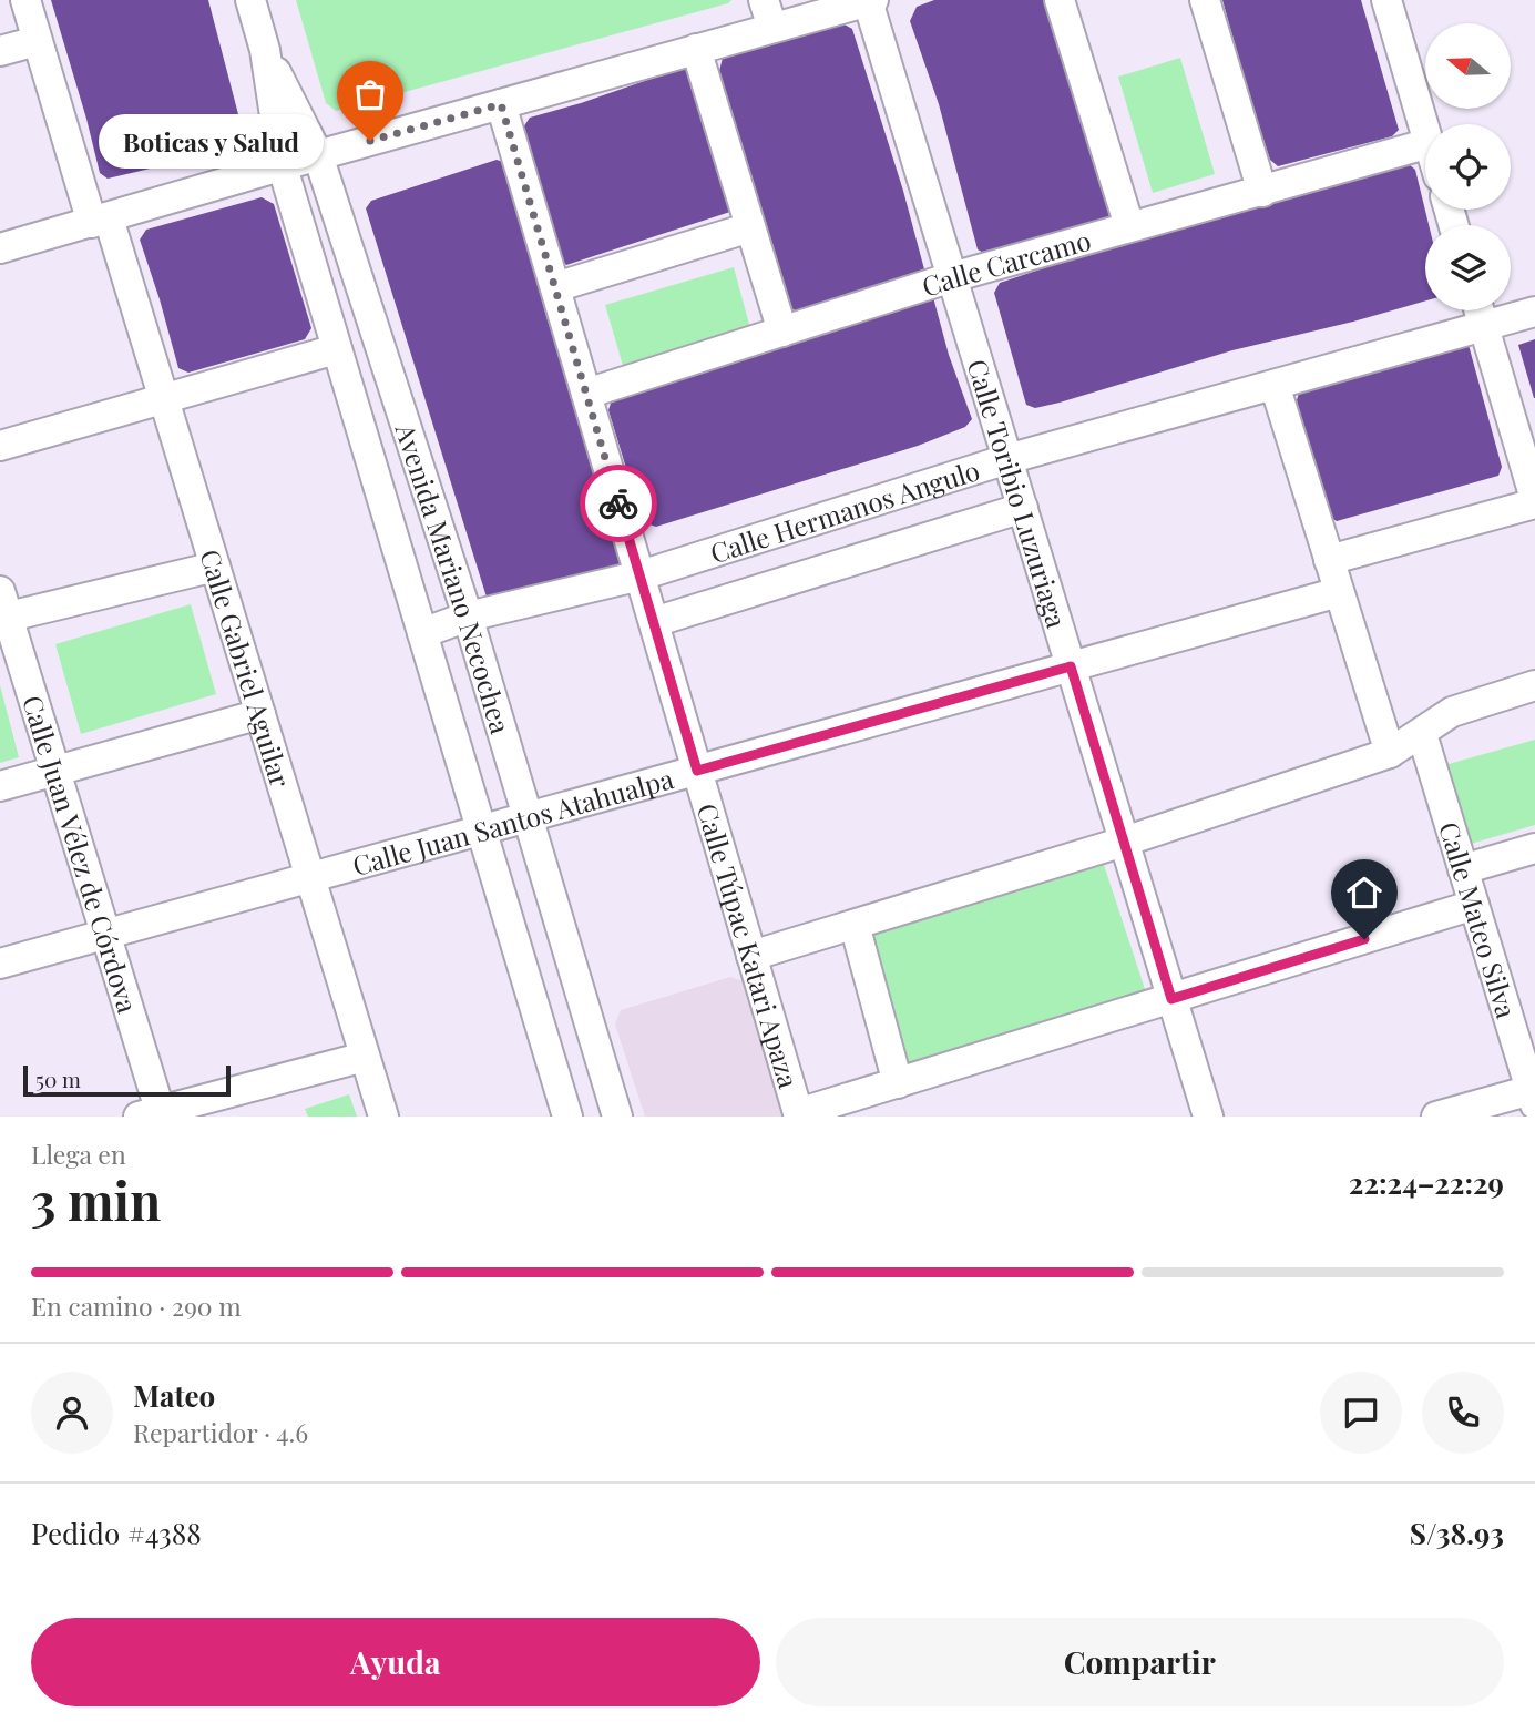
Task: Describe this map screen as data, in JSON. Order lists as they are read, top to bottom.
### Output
{
  "streets": {
    "street": [
      "Calle Carcamo",
      "Calle Toribio Luzuriaga",
      "Calle Hermanos Angulo",
      "Avenida Mariano Necochea",
      "Calle Gabriel Aguilar",
      "Calle Juan Santos Atahualpa",
      "Calle Juan Vélez de Córdova",
      "Calle Mateo Silva",
      "Calle Túpac Katari Apaza"
    ]
  },
  "crossings": [
    ["Calle Carcamo", "Calle Toribio Luzuriaga"],
    ["Calle Carcamo", "Calle Túpac Katari Apaza"],
    ["Calle Toribio Luzuriaga", "Calle Hermanos Angulo"],
    ["Calle Toribio Luzuriaga", "Calle Juan Santos Atahualpa"],
    ["Calle Hermanos Angulo", "Avenida Mariano Necochea"],
    ["Calle Hermanos Angulo", "Calle Túpac Katari Apaza"],
    ["Avenida Mariano Necochea", "Calle Juan Santos Atahualpa"],
    ["Calle Gabriel Aguilar", "Calle Juan Santos Atahualpa"],
    ["Calle Juan Santos Atahualpa", "Calle Juan Vélez de Córdova"],
    ["Calle Juan Santos Atahualpa", "Calle Túpac Katari Apaza"]
  ],
  "places": ["Boticas y Salud"],
  "scale_bar": "50 m",
  "north": "left",
  "page": {
    "bubble": "Boticas y Salud",
    "scale": "50 m",
    "heading": ["3 min", "Llega en", "22:24–22:29"],
    "panel": [
      "Mateo",
      "Repartidor · 4.6",
      "Pedido #4388",
      "S/38.93"
    ],
    "bar": "En camino · 290 m",
    "buttons": ["Ayuda", "Compartir"]
  }
}
